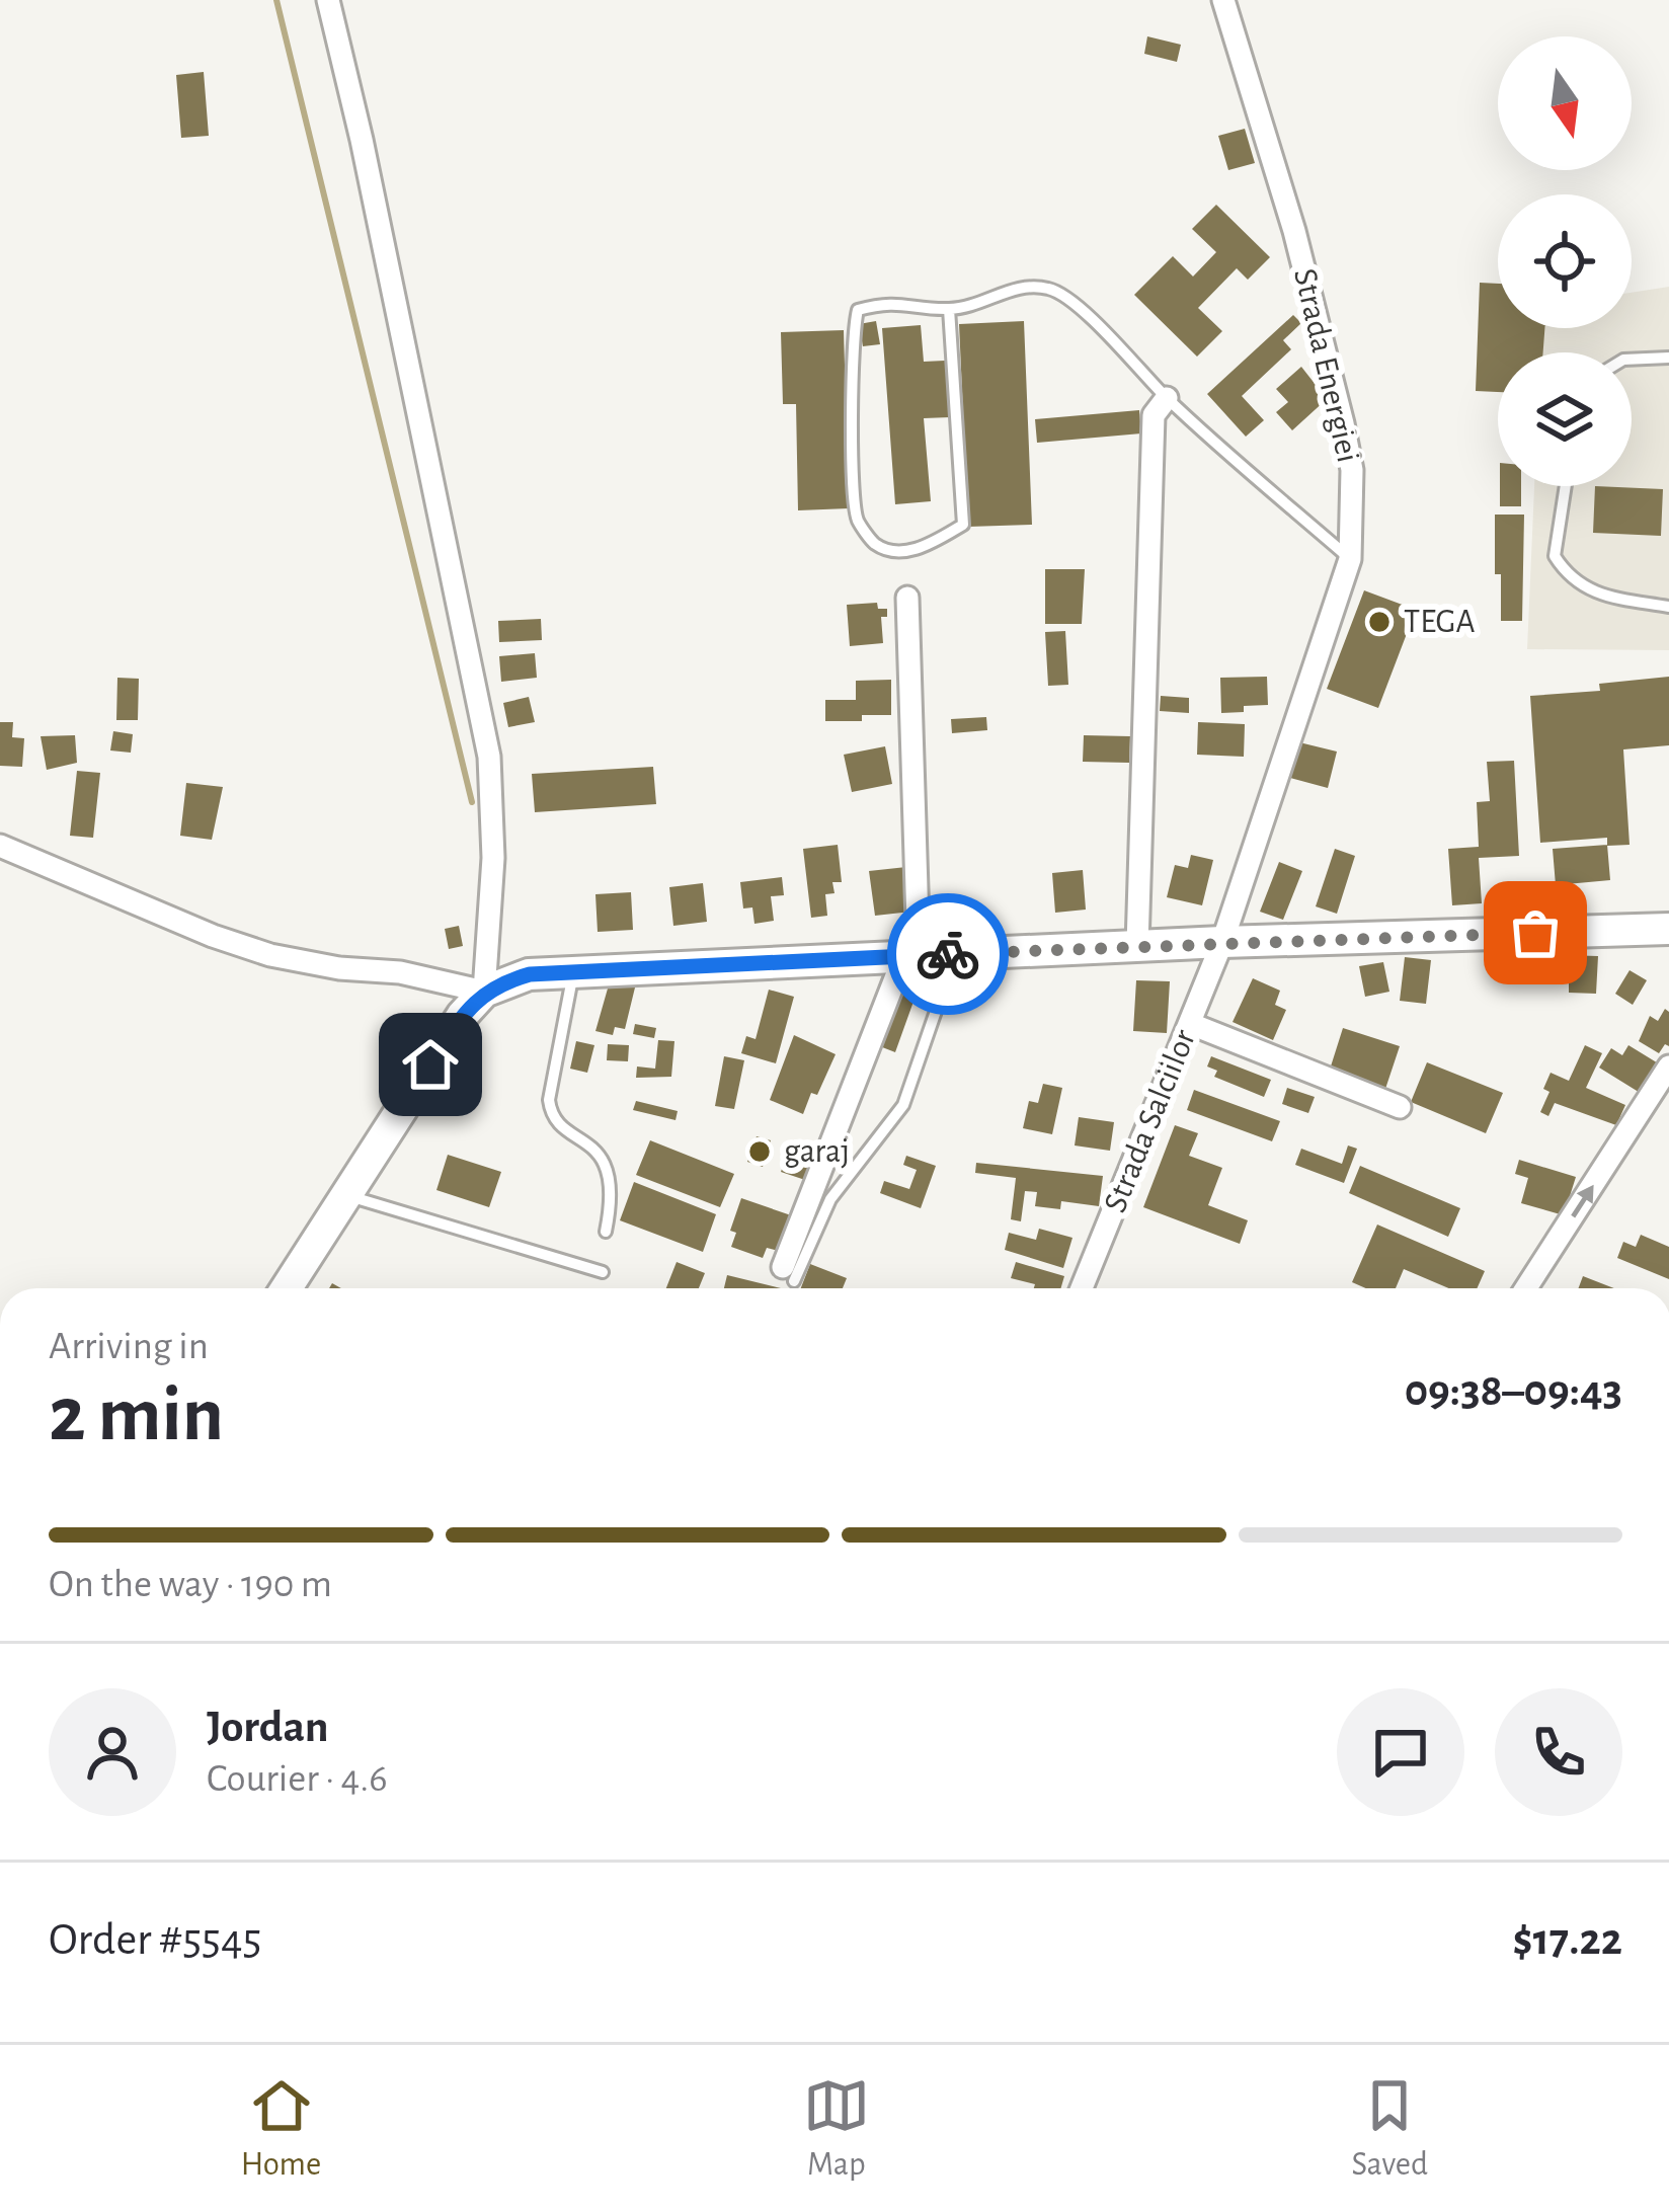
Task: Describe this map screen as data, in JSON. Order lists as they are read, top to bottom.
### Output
{
  "streets": {
    "street": ["Strada Energiei", "Strada Salciilor"]
  },
  "crossings": [
    ["Strada Energiei", "Strada Salciilor"]
  ],
  "places": ["TEGA", "garaj"],
  "north": "bottom",
  "page": {
    "heading": ["2 min", "Arriving in", "09:38–09:43"],
    "panel": [
      "Jordan",
      "Courier · 4.6",
      "Order #5545",
      "$17.22"
    ],
    "bar": "On the way · 190 m",
    "tabs": ["Home", "Map", "Saved"]
  }
}
